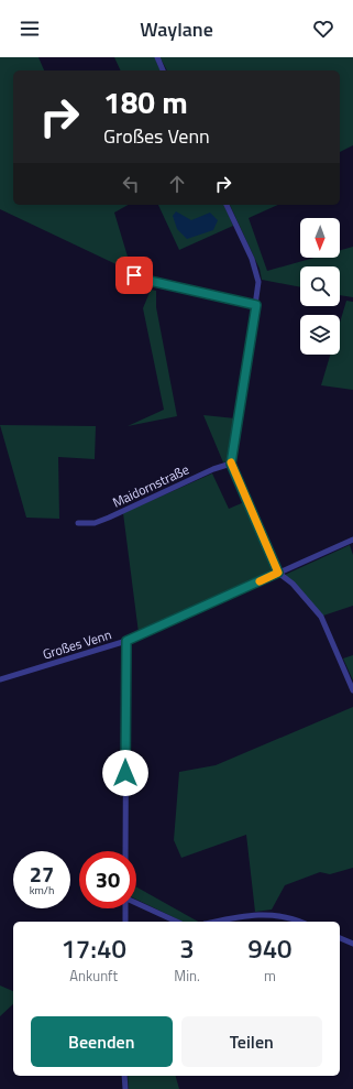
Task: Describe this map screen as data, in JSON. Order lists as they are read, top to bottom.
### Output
{
  "streets": {
    "street": ["Maidornstraße", "Großes Venn"]
  },
  "north": "bottom",
  "page": {
    "header": "Waylane",
    "turn": ["180 m", "Großes Venn"],
    "speed": "27 km/h",
    "limit": "30",
    "eta": [
      "17:40",
      "Ankunft",
      "3",
      "Min.",
      "940",
      "m"
    ],
    "buttons": ["Beenden", "Teilen"]
  }
}
